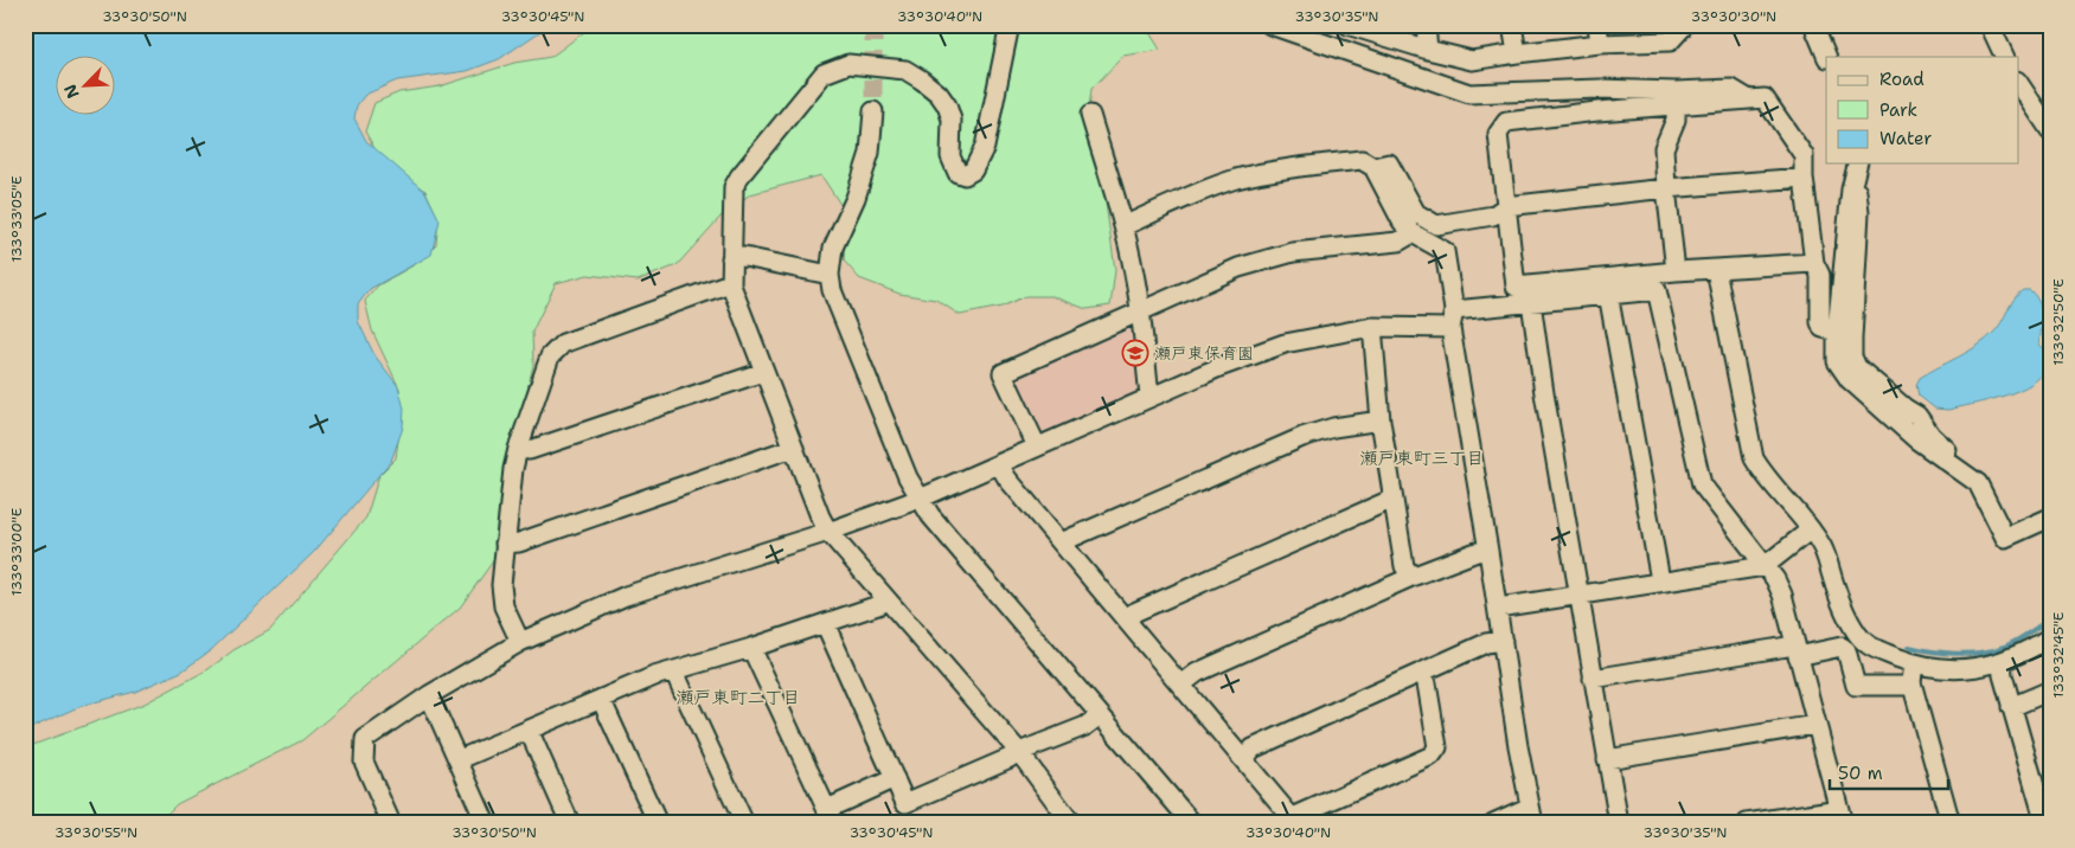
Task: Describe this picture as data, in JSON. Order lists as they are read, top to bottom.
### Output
{
  "districts": ["瀬戸東町三丁目", "瀬戸東町二丁目"],
  "places": {
    "school or university": ["瀬戸東保育園"]
  },
  "legend": ["Road", "Park", "Water"],
  "scale_bar": "50 m",
  "north": "bottom left",
  "coordinates": [
    "33°30'50\"N",
    "33°30'45\"N",
    "33°30'40\"N",
    "33°30'35\"N",
    "33°30'30\"N",
    "133°33'05\"E",
    "133°32'50\"E",
    "133°33'00\"E",
    "133°32'45\"E",
    "33°30'55\"N"
  ]
}
